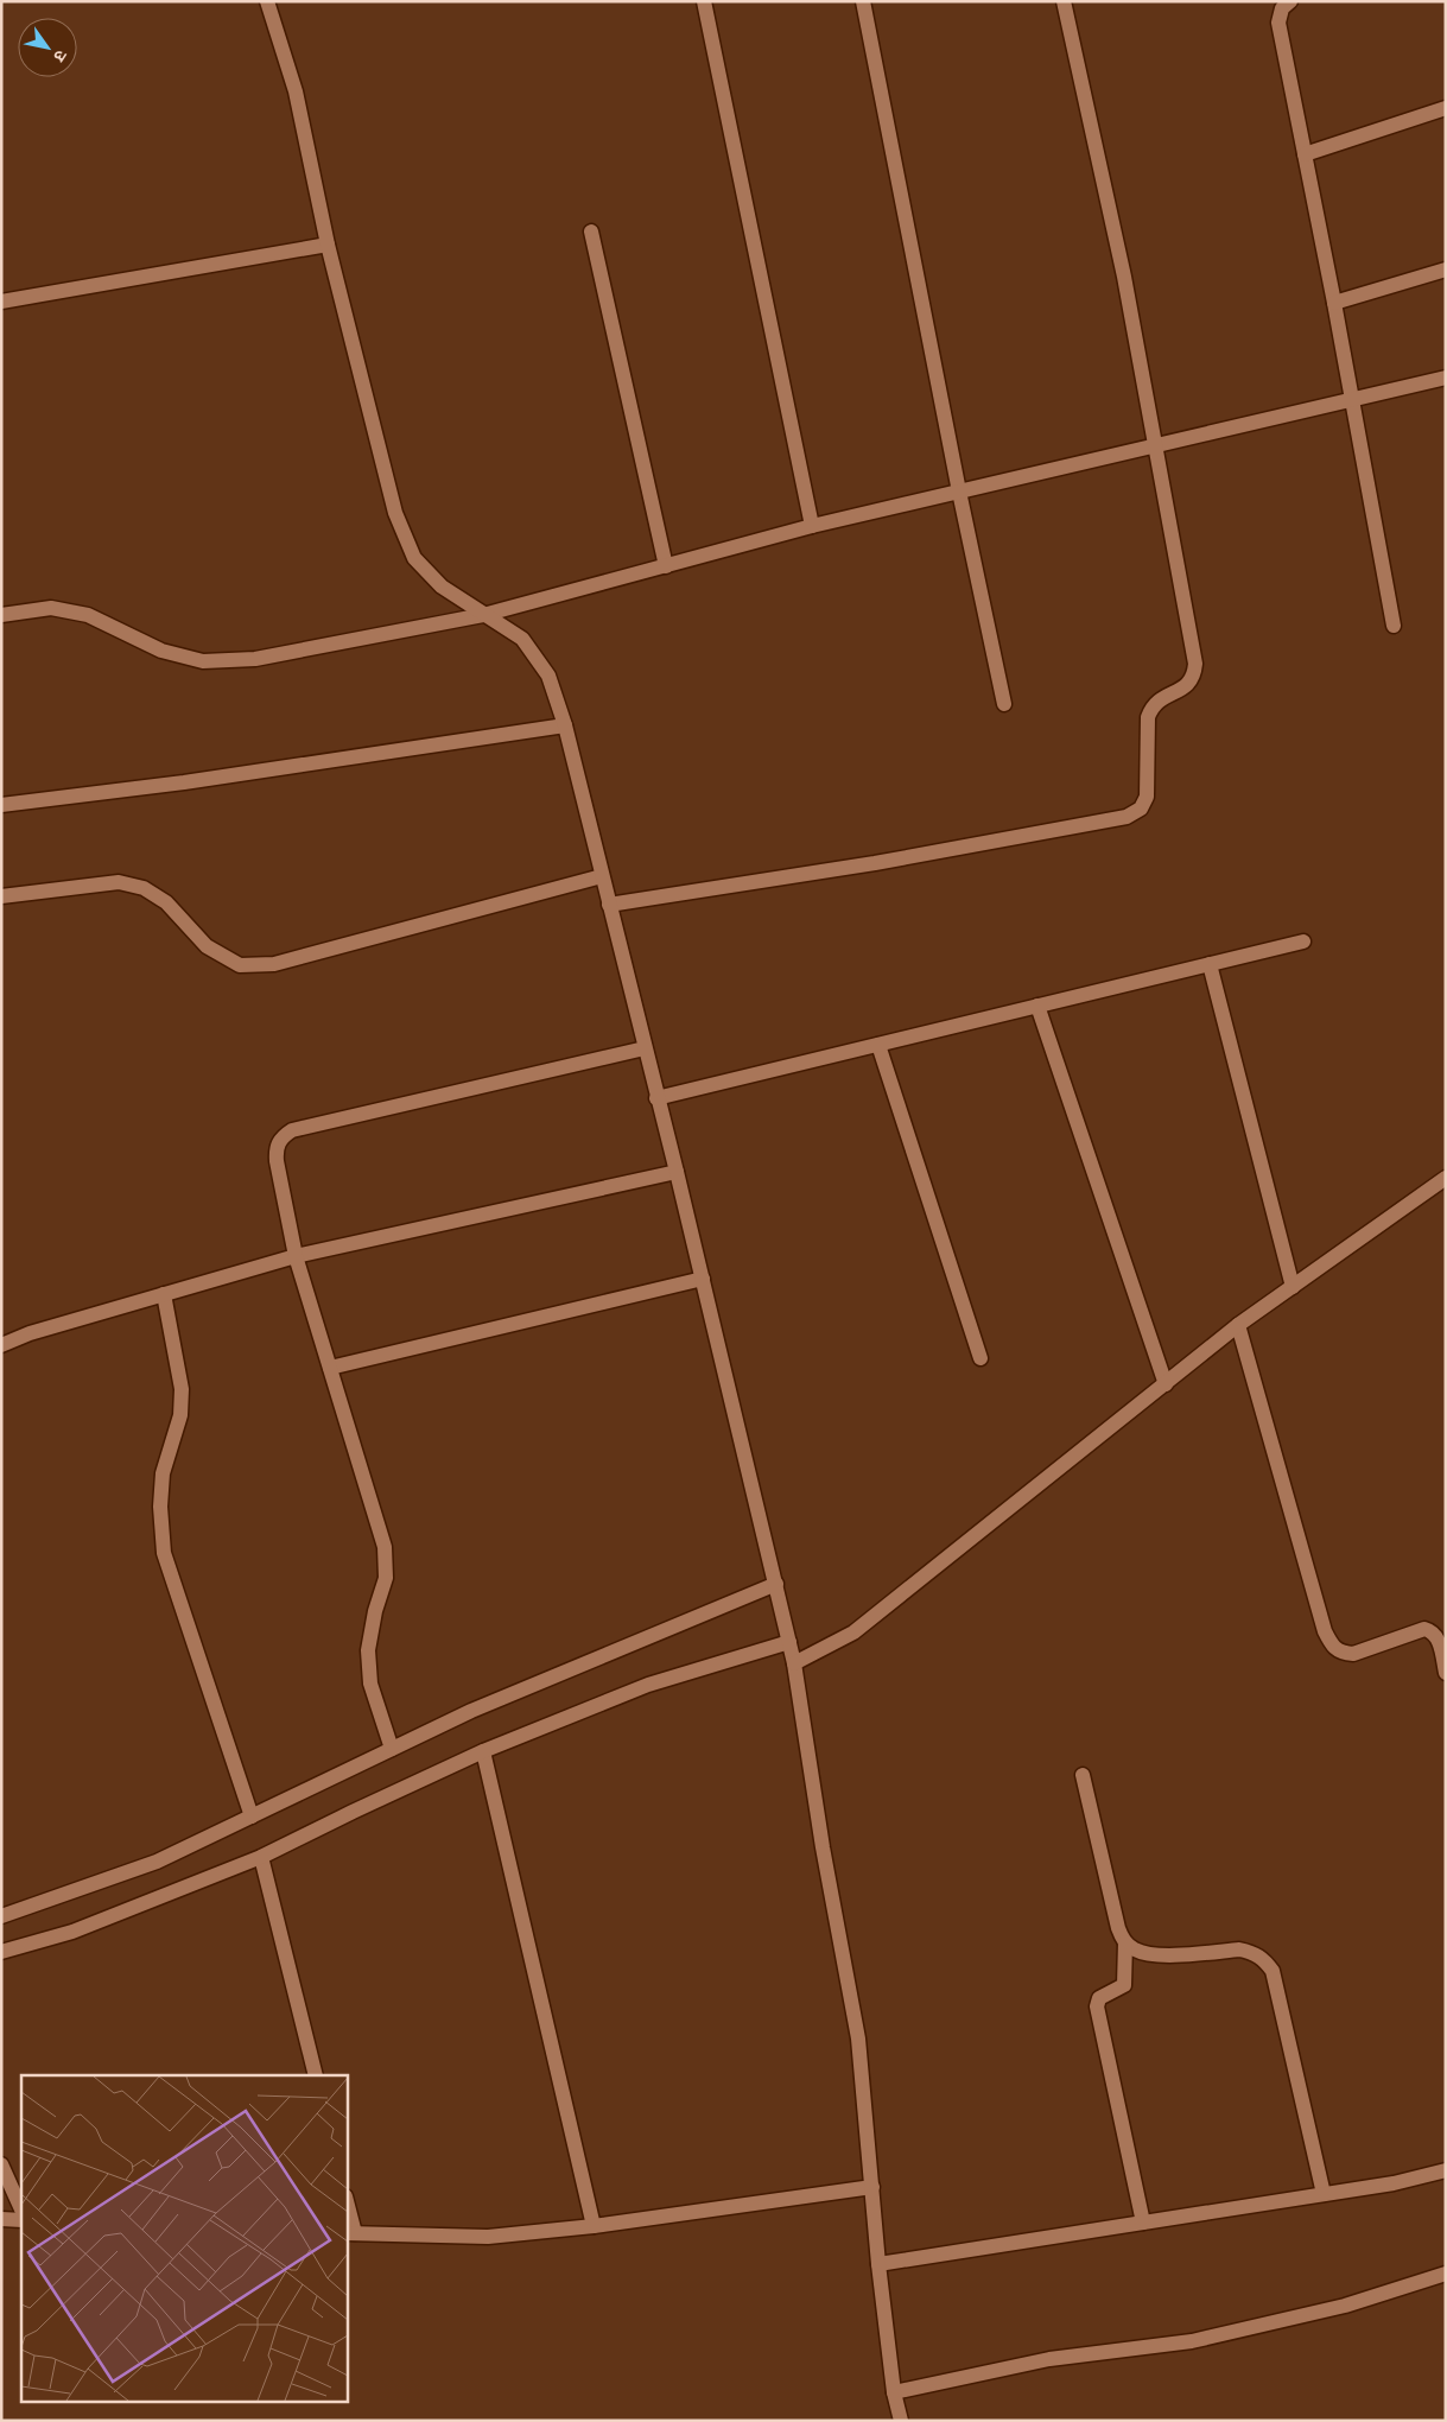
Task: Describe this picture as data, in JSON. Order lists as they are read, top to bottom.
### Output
{
  "north": "bottom right"
}
